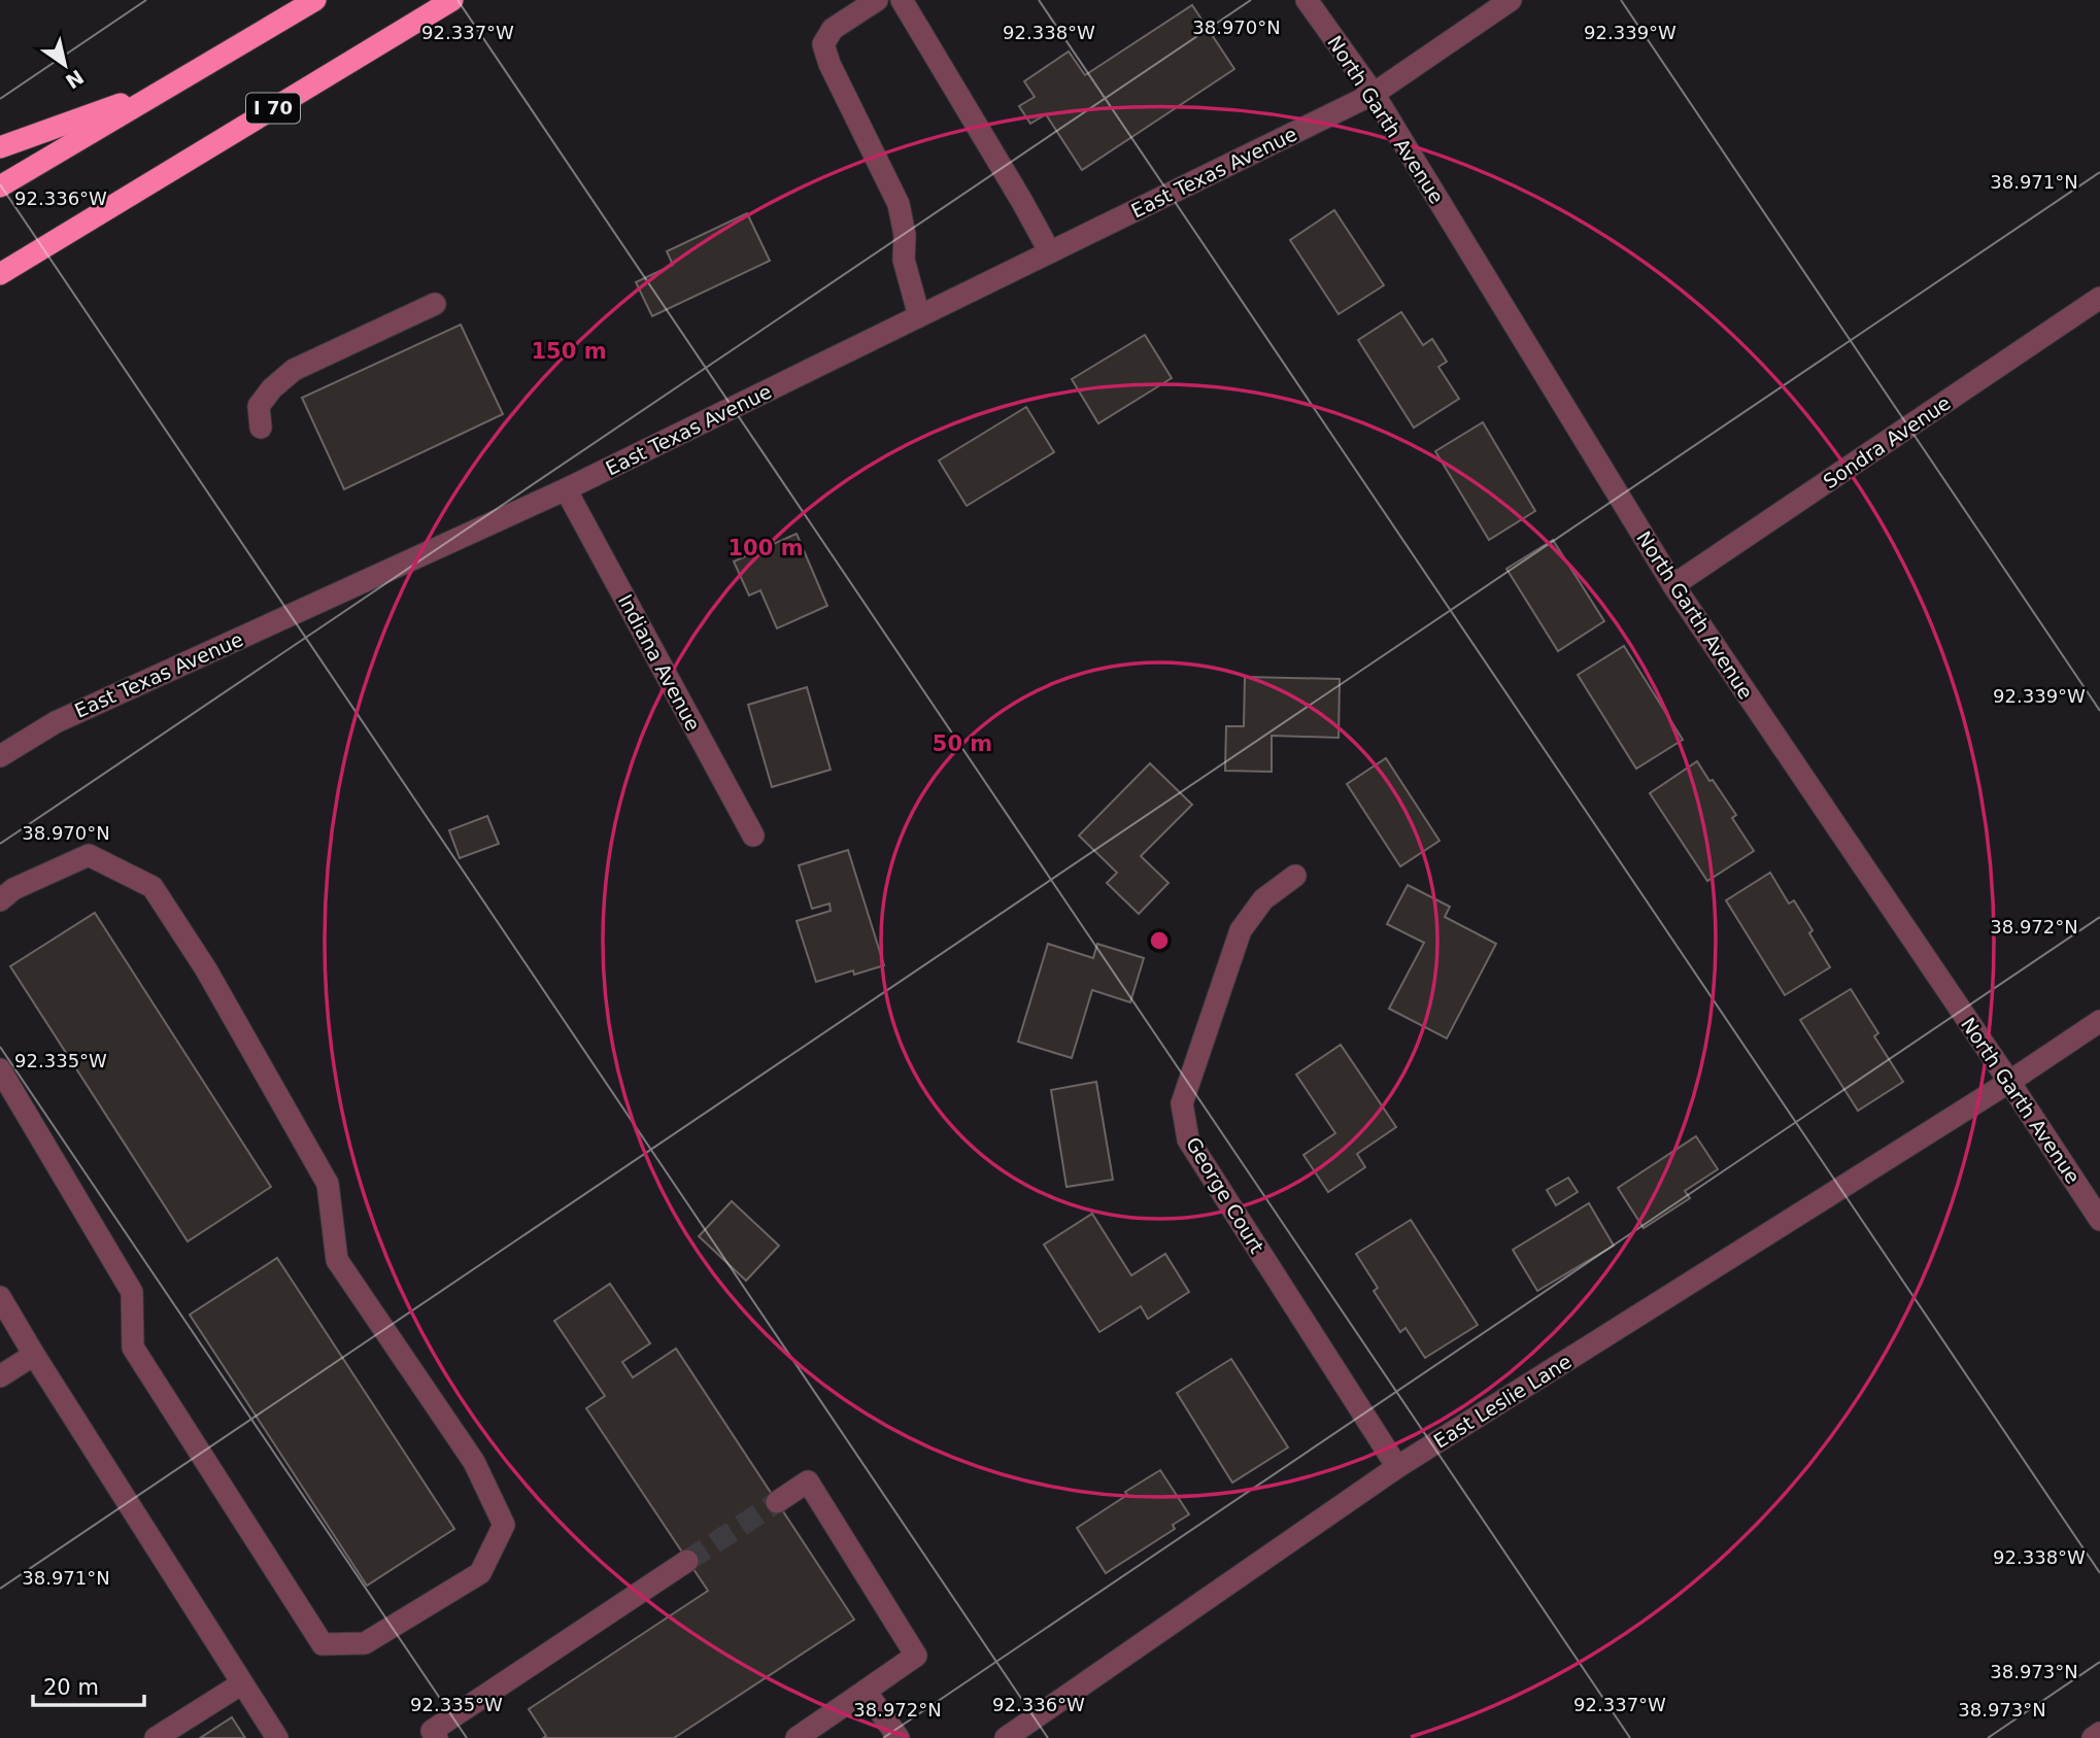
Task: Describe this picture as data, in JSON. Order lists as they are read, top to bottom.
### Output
{
  "streets": {
    "highway": ["I 70"],
    "street": [
      "North Garth Avenue",
      "East Texas Avenue",
      "Sondra Avenue",
      "Indiana Avenue",
      "George Court",
      "East Leslie Lane"
    ]
  },
  "crossings": [
    ["North Garth Avenue", "East Texas Avenue"],
    ["North Garth Avenue", "Sondra Avenue"],
    ["North Garth Avenue", "East Leslie Lane"],
    ["East Texas Avenue", "Indiana Avenue"],
    ["George Court", "East Leslie Lane"]
  ],
  "scale_bar": "20 m",
  "north": "bottom right",
  "coordinates": [
    "38.970°N",
    "92.337°W",
    "92.338°W",
    "92.339°W",
    "38.971°N",
    "92.336°W",
    "38.972°N",
    "92.335°W",
    "38.973°N"
  ],
  "rings": ["150 m", "100 m", "50 m"]
}
